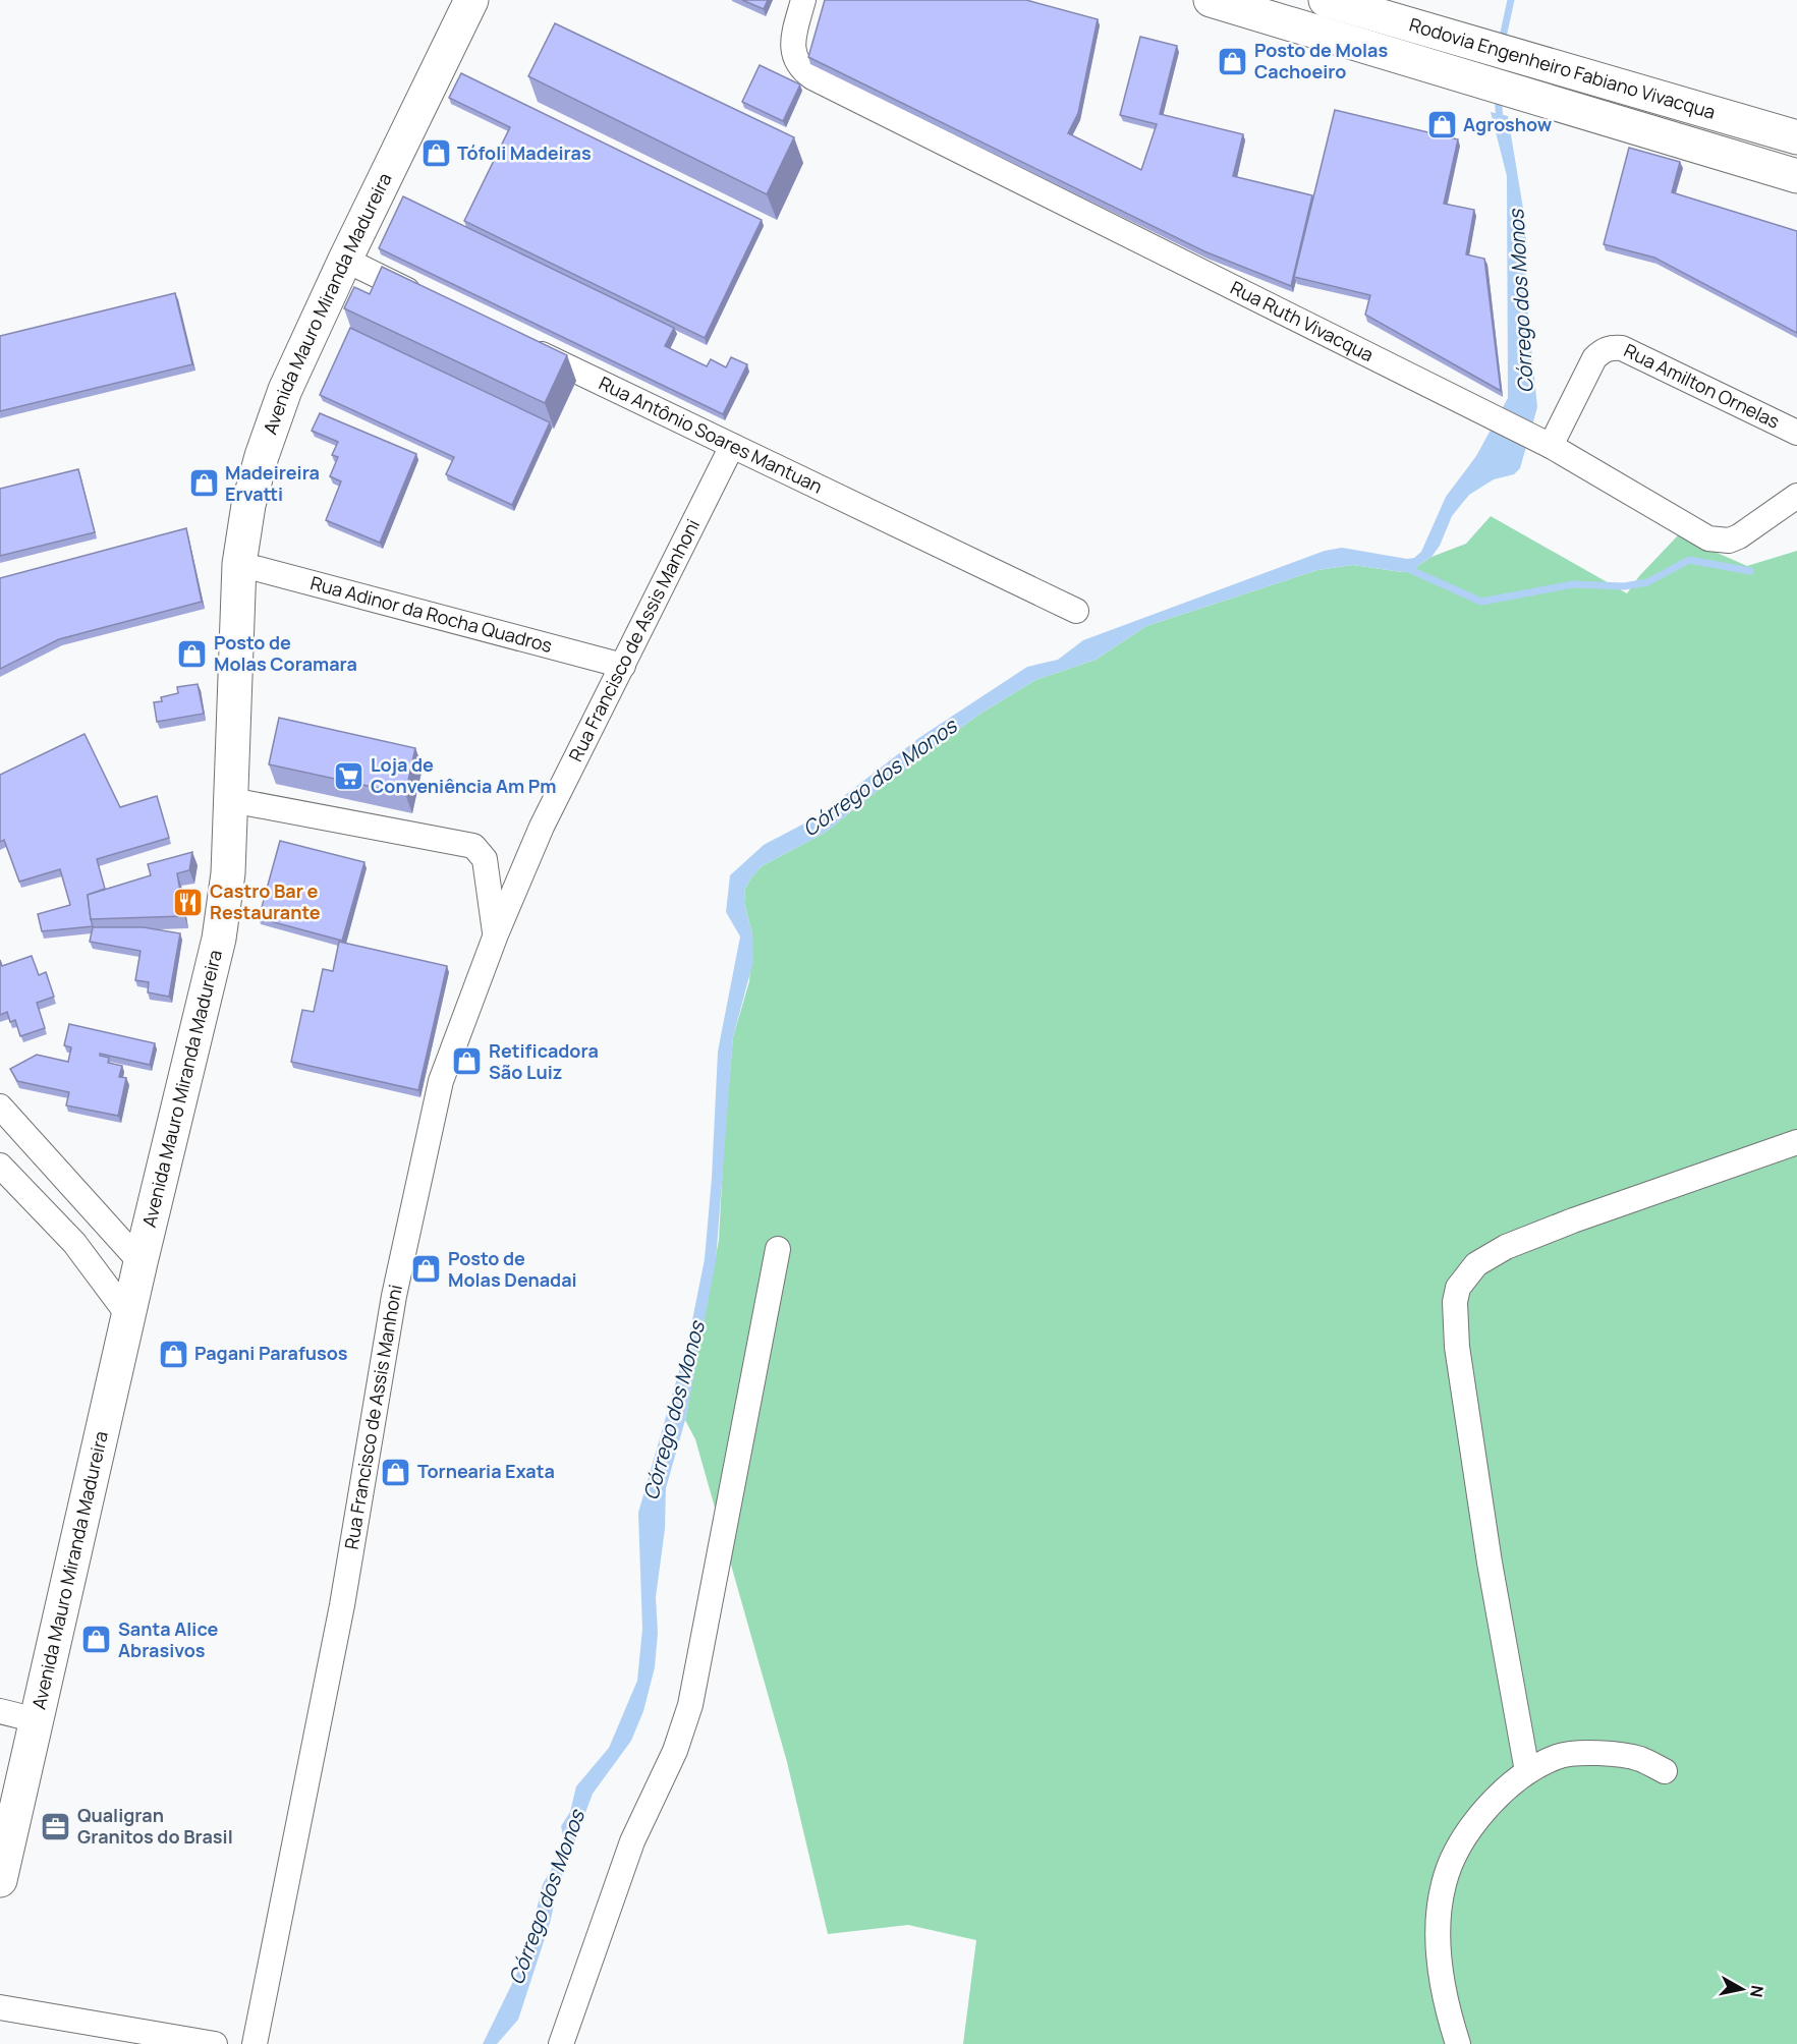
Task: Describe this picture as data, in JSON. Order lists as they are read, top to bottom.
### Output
{
  "streets": {
    "main road": ["Rodovia Engenheiro Fabiano Vivacqua", "Avenida Mauro Miranda Madureira"],
    "street": [
      "Rua Ruth Vivacqua",
      "Rua Amilton Ornelas",
      "Rua Antônio Soares Mantuan",
      "Rua Adinor da Rocha Quadros",
      "Rua Francisco de Assis Manhoni"
    ]
  },
  "crossings": [
    ["Avenida Mauro Miranda Madureira", "Rua Adinor da Rocha Quadros"],
    ["Rua Ruth Vivacqua", "Rua Amilton Ornelas"],
    ["Rua Antônio Soares Mantuan", "Rua Francisco de Assis Manhoni"],
    ["Rua Adinor da Rocha Quadros", "Rua Francisco de Assis Manhoni"]
  ],
  "water": ["Córrego dos Monos"],
  "places": {
    "shop": [
      "Posto de Molas Cachoeiro",
      "Agroshow",
      "Tófoli Madeiras",
      "Madeireira Ervatti",
      "Posto de Molas Coramara",
      "Retificadora São Luiz",
      "Posto de Molas Denadai",
      "Pagani Parafusos",
      "Tornearia Exata",
      "Santa Alice Abrasivos"
    ],
    "supermarket": ["Loja de Conveniência Am Pm"],
    "restaurant": ["Castro Bar e Restaurante"],
    "office": ["Qualigran Granitos do Brasil"]
  },
  "north": "right"
}
